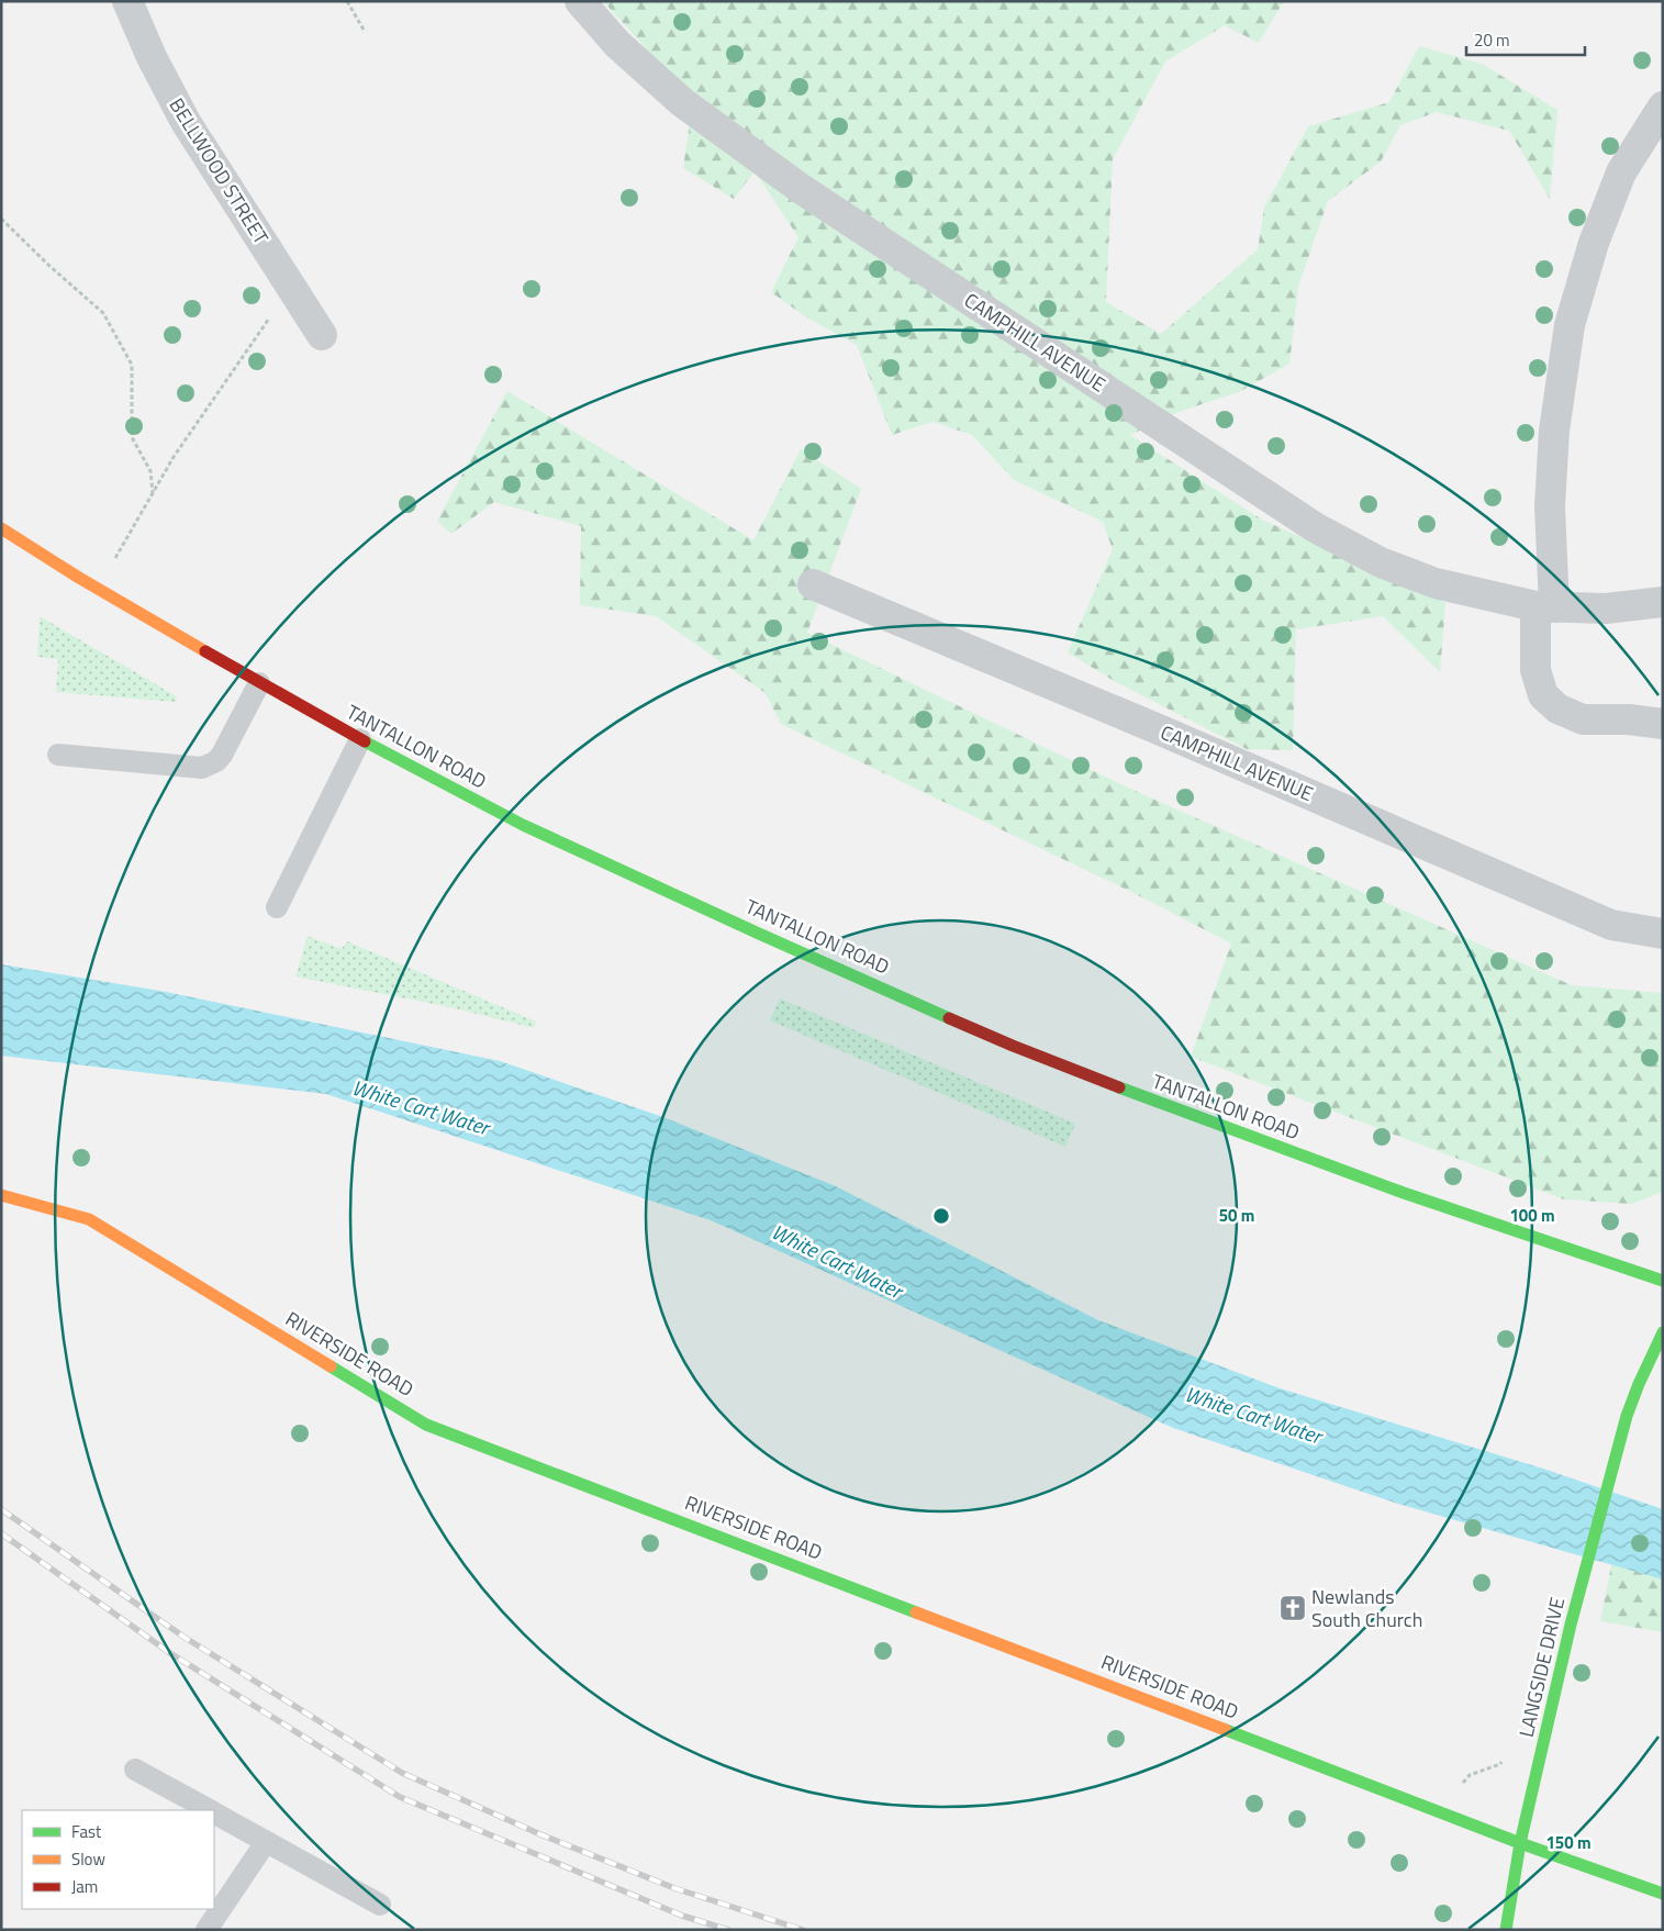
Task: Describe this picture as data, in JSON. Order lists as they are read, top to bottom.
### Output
{
  "streets": {
    "street": [
      "BELLWOOD STREET",
      "CAMPHILL AVENUE",
      "TANTALLON ROAD",
      "RIVERSIDE ROAD",
      "LANGSIDE DRIVE"
    ]
  },
  "crossings": [
    ["RIVERSIDE ROAD", "LANGSIDE DRIVE"]
  ],
  "water": ["White Cart Water"],
  "places": {
    "church": ["Newlands South Church"]
  },
  "legend": ["Fast", "Slow", "Jam"],
  "scale_bar": "20 m",
  "rings": ["50 m", "100 m", "150 m"]
}
